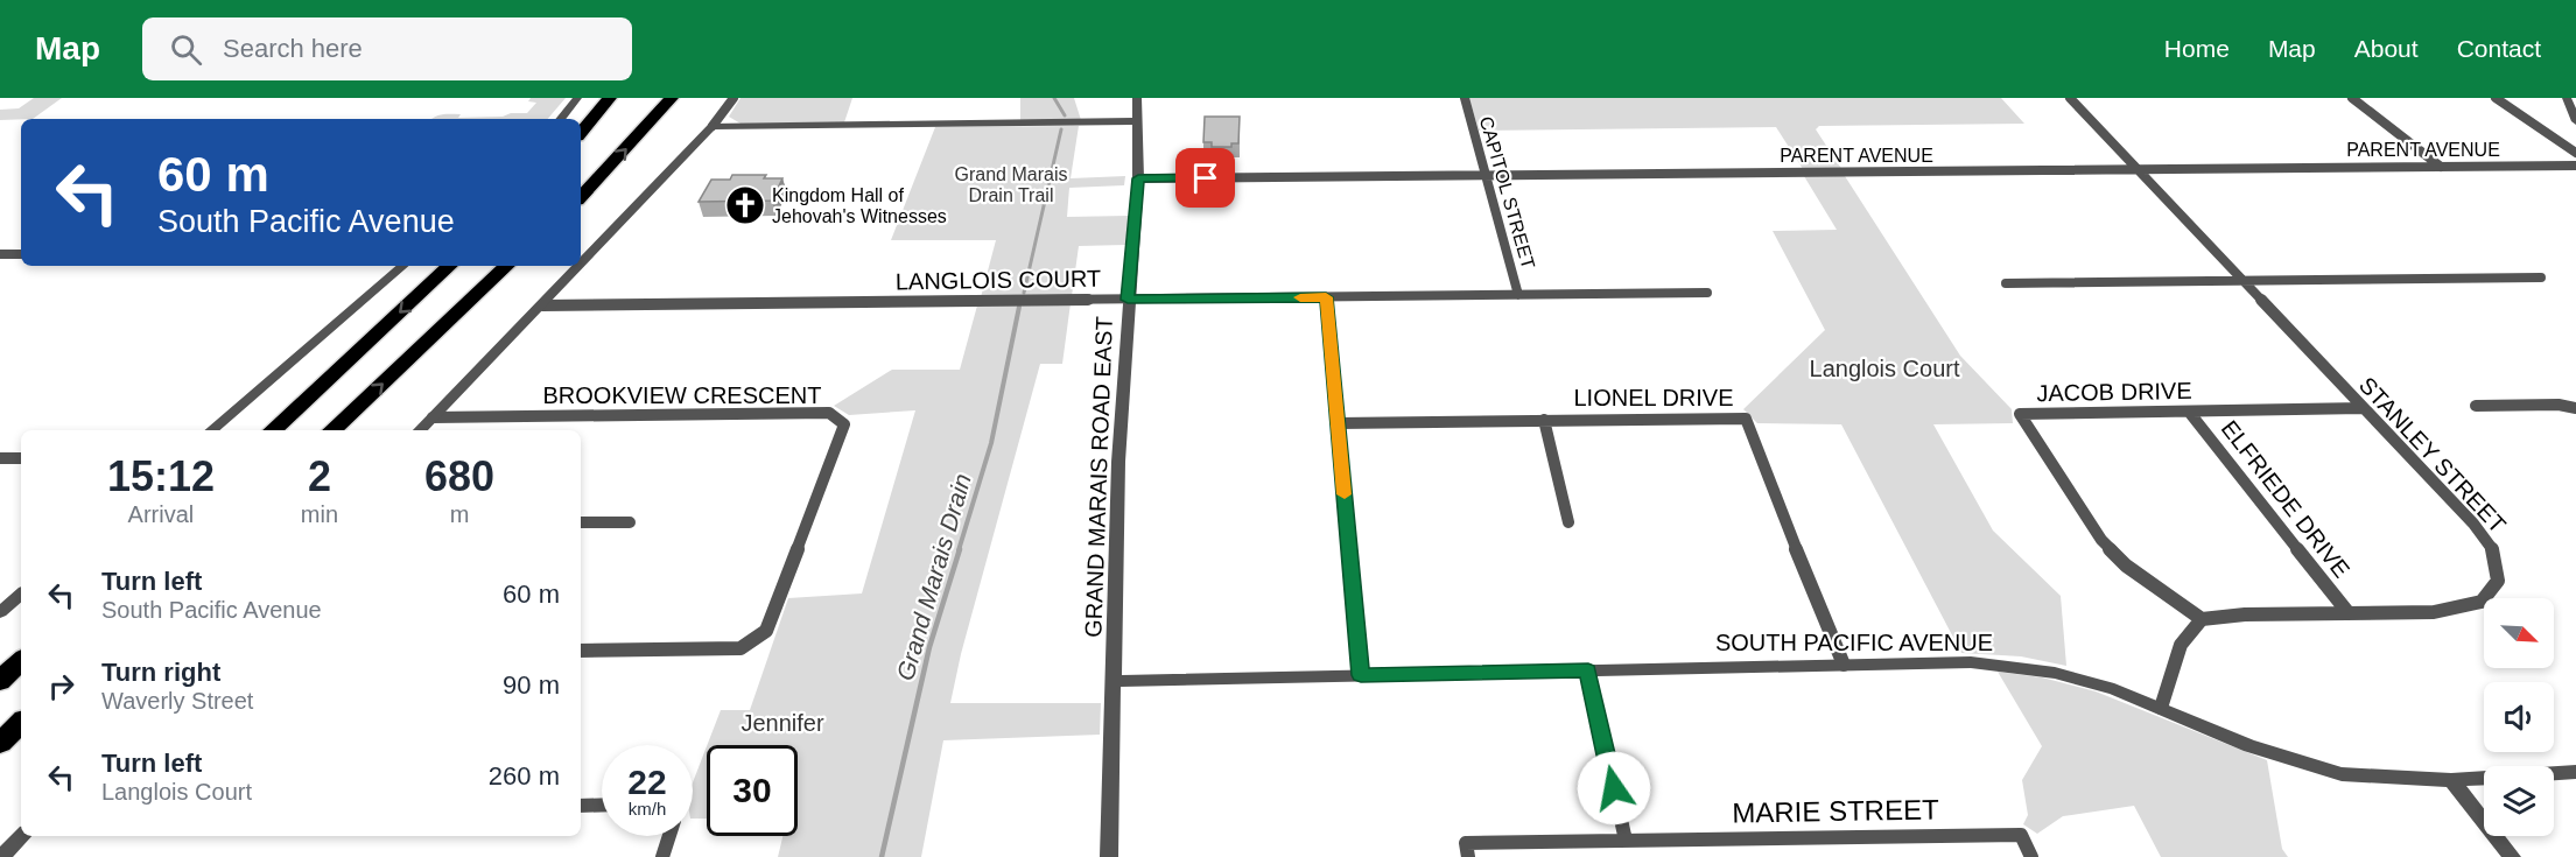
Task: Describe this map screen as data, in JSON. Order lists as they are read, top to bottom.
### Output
{
  "streets": {
    "street": [
      "PARENT AVENUE",
      "CAPITOL STREET",
      "LANGLOIS COURT",
      "JACOB DRIVE",
      "BROOKVIEW CRESCENT",
      "LIONEL DRIVE",
      "STANLEY STREET",
      "GRAND MARAIS ROAD EAST",
      "ELFRIEDE DRIVE",
      "SOUTH PACIFIC AVENUE",
      "MARIE STREET"
    ]
  },
  "crossings": [
    ["PARENT AVENUE", "CAPITOL STREET"],
    ["PARENT AVENUE", "STANLEY STREET"],
    ["PARENT AVENUE", "GRAND MARAIS ROAD EAST"],
    ["CAPITOL STREET", "LANGLOIS COURT"],
    ["LANGLOIS COURT", "GRAND MARAIS ROAD EAST"],
    ["JACOB DRIVE", "STANLEY STREET"],
    ["JACOB DRIVE", "ELFRIEDE DRIVE"],
    ["LIONEL DRIVE", "SOUTH PACIFIC AVENUE"],
    ["STANLEY STREET", "ELFRIEDE DRIVE"],
    ["GRAND MARAIS ROAD EAST", "SOUTH PACIFIC AVENUE"]
  ],
  "water": ["Grand Marais Drain"],
  "parks": ["Grand Marais Drain Trail", "Langlois Court", "Jennifer"],
  "places": {
    "church": ["Kingdom Hall of Jehovah's Witnesses"]
  },
  "north": "bottom right",
  "page": {
    "header": "Map",
    "search": "Search here",
    "nav": [
      "Home",
      "Map",
      "About",
      "Contact"
    ],
    "turn": ["60 m", "South Pacific Avenue"],
    "eta": [
      "15:12",
      "Arrival",
      "2",
      "min",
      "680",
      "m"
    ],
    "list": [
      {
        "name": "Turn left",
        "note": "South Pacific Avenue",
        "value": "60 m"
      },
      {
        "name": "Turn right",
        "note": "Waverly Street",
        "value": "90 m"
      },
      {
        "name": "Turn left",
        "note": "Langlois Court",
        "value": "260 m"
      }
    ],
    "speed": "22 km/h",
    "limit": "30"
  }
}
